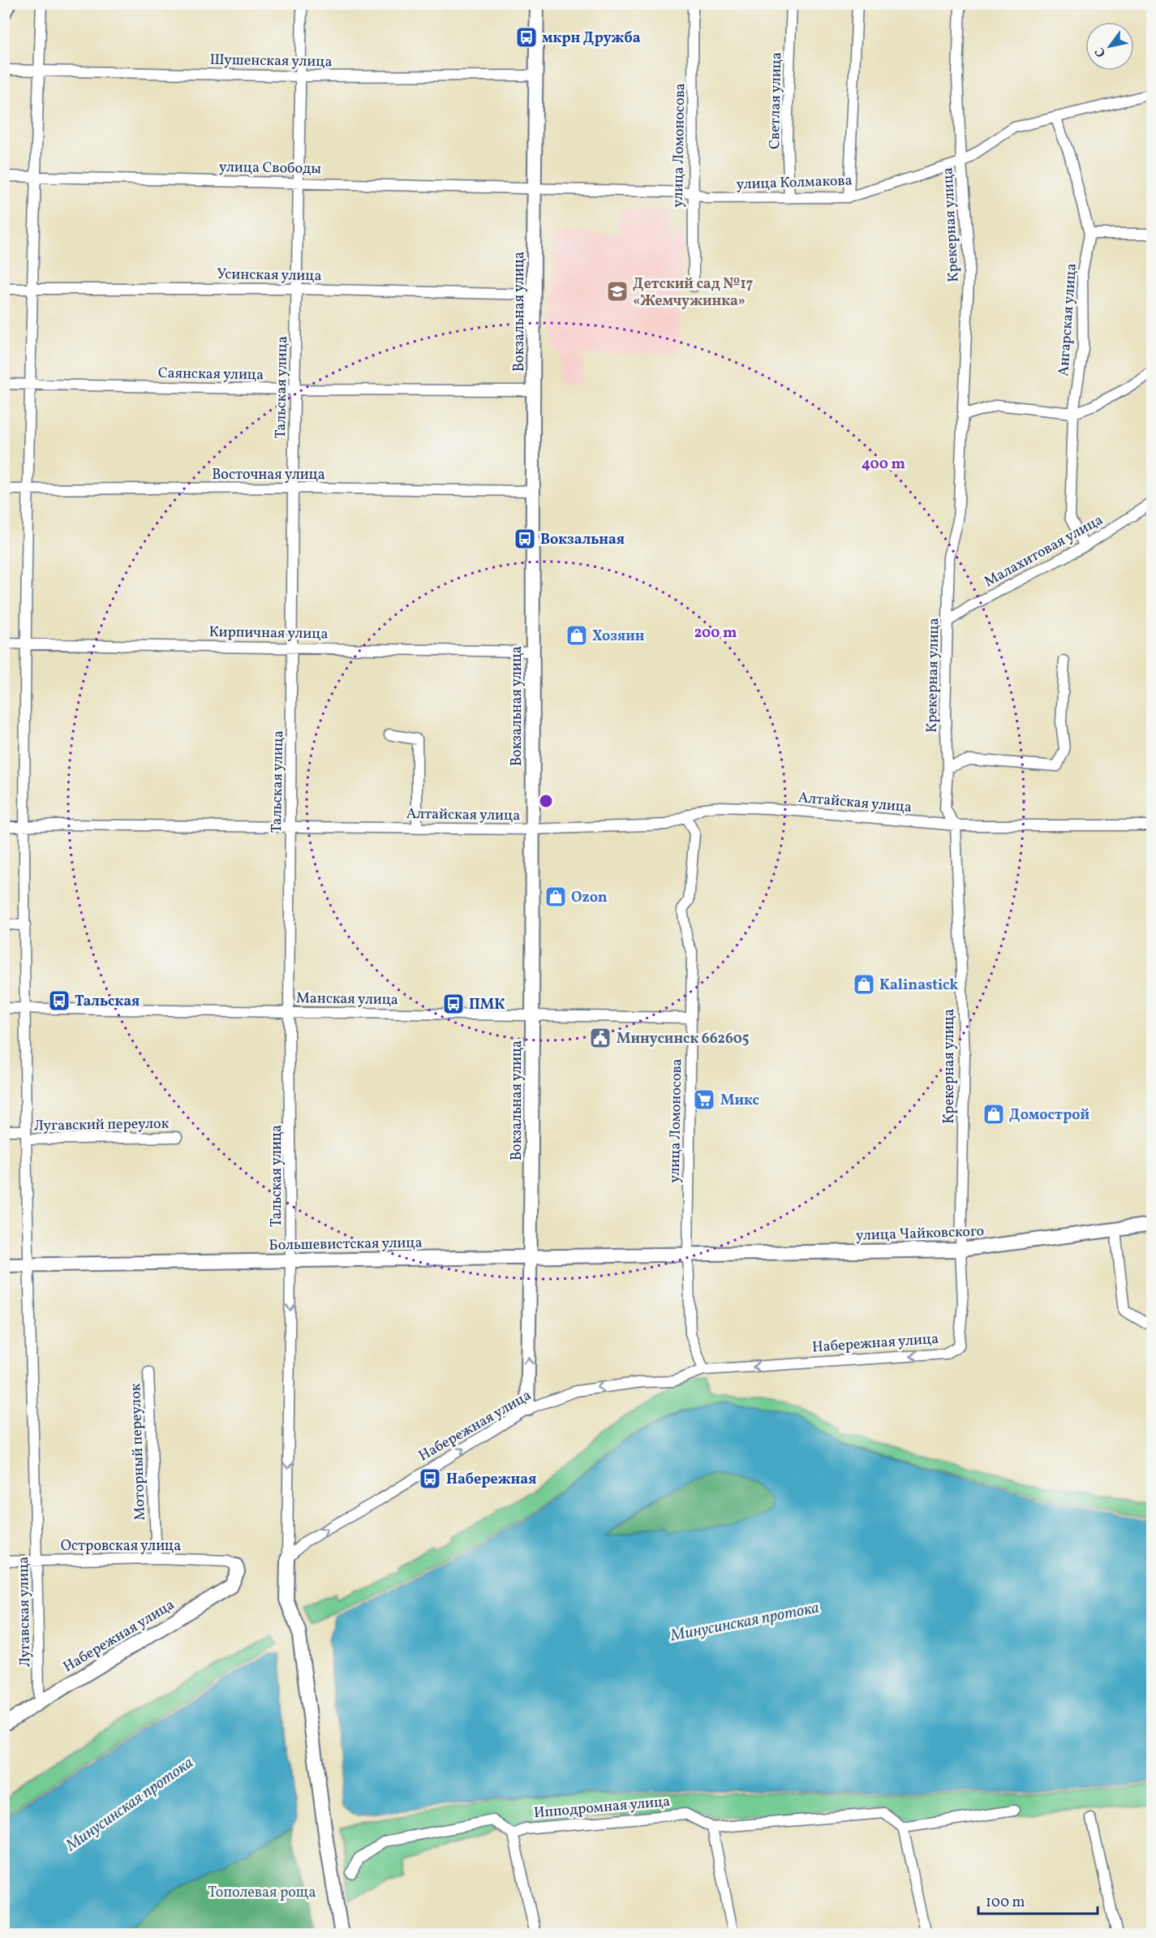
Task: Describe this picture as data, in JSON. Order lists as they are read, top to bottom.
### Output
{
  "streets": {
    "street": [
      "Шушенская улица",
      "Светлая улица",
      "улица Ломоносова",
      "улица Свободы",
      "улица Колмакова",
      "Крекерная улица",
      "Усинская улица",
      "Вокзальная улица",
      "Ангарская улица",
      "Саянская улица",
      "Тальская улица",
      "Восточная улица",
      "Малахитовая улица",
      "Кирпичная улица",
      "Алтайская улица",
      "Манская улица",
      "Лугавский переулок",
      "улица Чайковского",
      "Большевистская улица",
      "Набережная улица",
      "Моторный переулок",
      "Островская улица",
      "Лугавская улица",
      "Ипподромная улица"
    ]
  },
  "crossings": [
    ["Шушенская улица", "Вокзальная улица"],
    ["Шушенская улица", "Тальская улица"],
    ["Шушенская улица", "Лугавская улица"],
    ["Светлая улица", "улица Колмакова"],
    ["улица Ломоносова", "улица Колмакова"],
    ["улица Ломоносова", "Алтайская улица"],
    ["улица Ломоносова", "Манская улица"],
    ["улица Ломоносова", "улица Чайковского"],
    ["улица Ломоносова", "Большевистская улица"],
    ["улица Ломоносова", "Набережная улица"],
    ["улица Свободы", "улица Колмакова"],
    ["улица Свободы", "Вокзальная улица"],
    ["улица Свободы", "Тальская улица"],
    ["улица Свободы", "Лугавская улица"],
    ["улица Колмакова", "Крекерная улица"],
    ["улица Колмакова", "Вокзальная улица"],
    ["улица Колмакова", "Ангарская улица"],
    ["Крекерная улица", "Малахитовая улица"],
    ["Крекерная улица", "Алтайская улица"],
    ["Крекерная улица", "улица Чайковского"],
    ["Крекерная улица", "Набережная улица"],
    ["Усинская улица", "Вокзальная улица"],
    ["Усинская улица", "Тальская улица"],
    ["Усинская улица", "Лугавская улица"],
    ["Вокзальная улица", "Саянская улица"],
    ["Вокзальная улица", "Восточная улица"],
    ["Вокзальная улица", "Кирпичная улица"],
    ["Вокзальная улица", "Алтайская улица"],
    ["Вокзальная улица", "Манская улица"],
    ["Вокзальная улица", "Большевистская улица"],
    ["Вокзальная улица", "Набережная улица"],
    ["Ангарская улица", "Малахитовая улица"],
    ["Саянская улица", "Тальская улица"],
    ["Саянская улица", "Лугавская улица"],
    ["Тальская улица", "Восточная улица"],
    ["Тальская улица", "Кирпичная улица"],
    ["Тальская улица", "Алтайская улица"],
    ["Тальская улица", "Манская улица"],
    ["Тальская улица", "Большевистская улица"],
    ["Тальская улица", "Набережная улица"],
    ["Восточная улица", "Лугавская улица"],
    ["Кирпичная улица", "Лугавская улица"],
    ["Алтайская улица", "Лугавская улица"],
    ["Манская улица", "Лугавская улица"],
    ["Лугавский переулок", "Лугавская улица"],
    ["улица Чайковского", "Большевистская улица"],
    ["Большевистская улица", "Лугавская улица"],
    ["Набережная улица", "Островская улица"],
    ["Набережная улица", "Лугавская улица"],
    ["Моторный переулок", "Островская улица"],
    ["Островская улица", "Лугавская улица"]
  ],
  "water": ["Минусинская протока"],
  "parks": ["Тополевая роща"],
  "places": {
    "bus stop": [
      "мкрн Дружба",
      "Вокзальная",
      "Тальская",
      "ПМК",
      "Набережная"
    ],
    "school or university": ["Детский сад №17 «Жемчужинка»"],
    "shop": [
      "Хозяин",
      "Ozon",
      "Kalinastick",
      "Домострой"
    ],
    "public building": ["Минусинск 662605"],
    "supermarket": ["Микс"]
  },
  "scale_bar": "100 m",
  "north": "bottom left",
  "rings": ["400 m", "200 m"]
}
